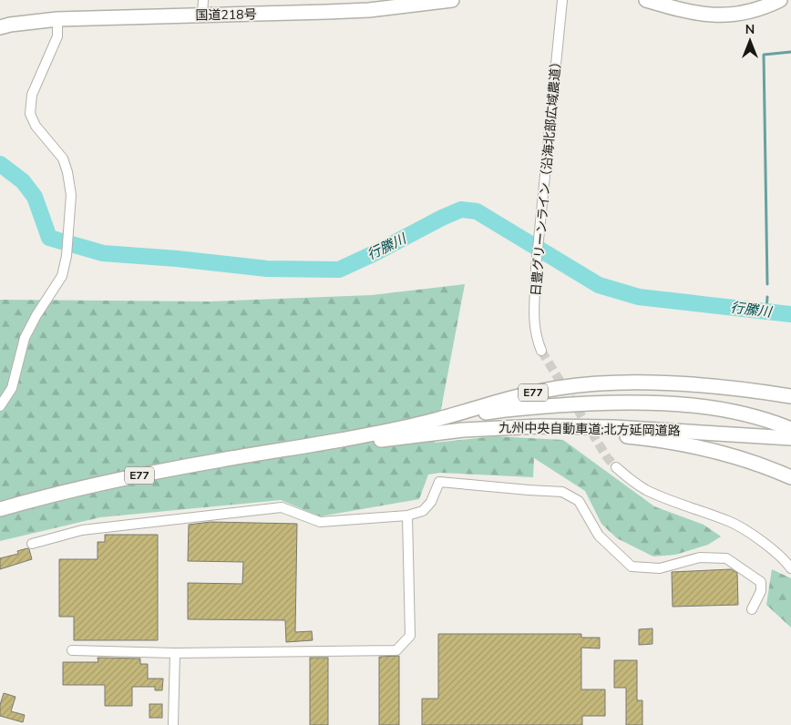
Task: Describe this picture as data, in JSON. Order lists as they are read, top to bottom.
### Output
{
  "streets": {
    "highway": ["国道218号", "E77", "九州中央自動車道;北方延岡道路"],
    "street": ["日豊グリーンライン（沿海北部広域農道）"]
  },
  "water": ["行縢川"],
  "north": "top"
}
